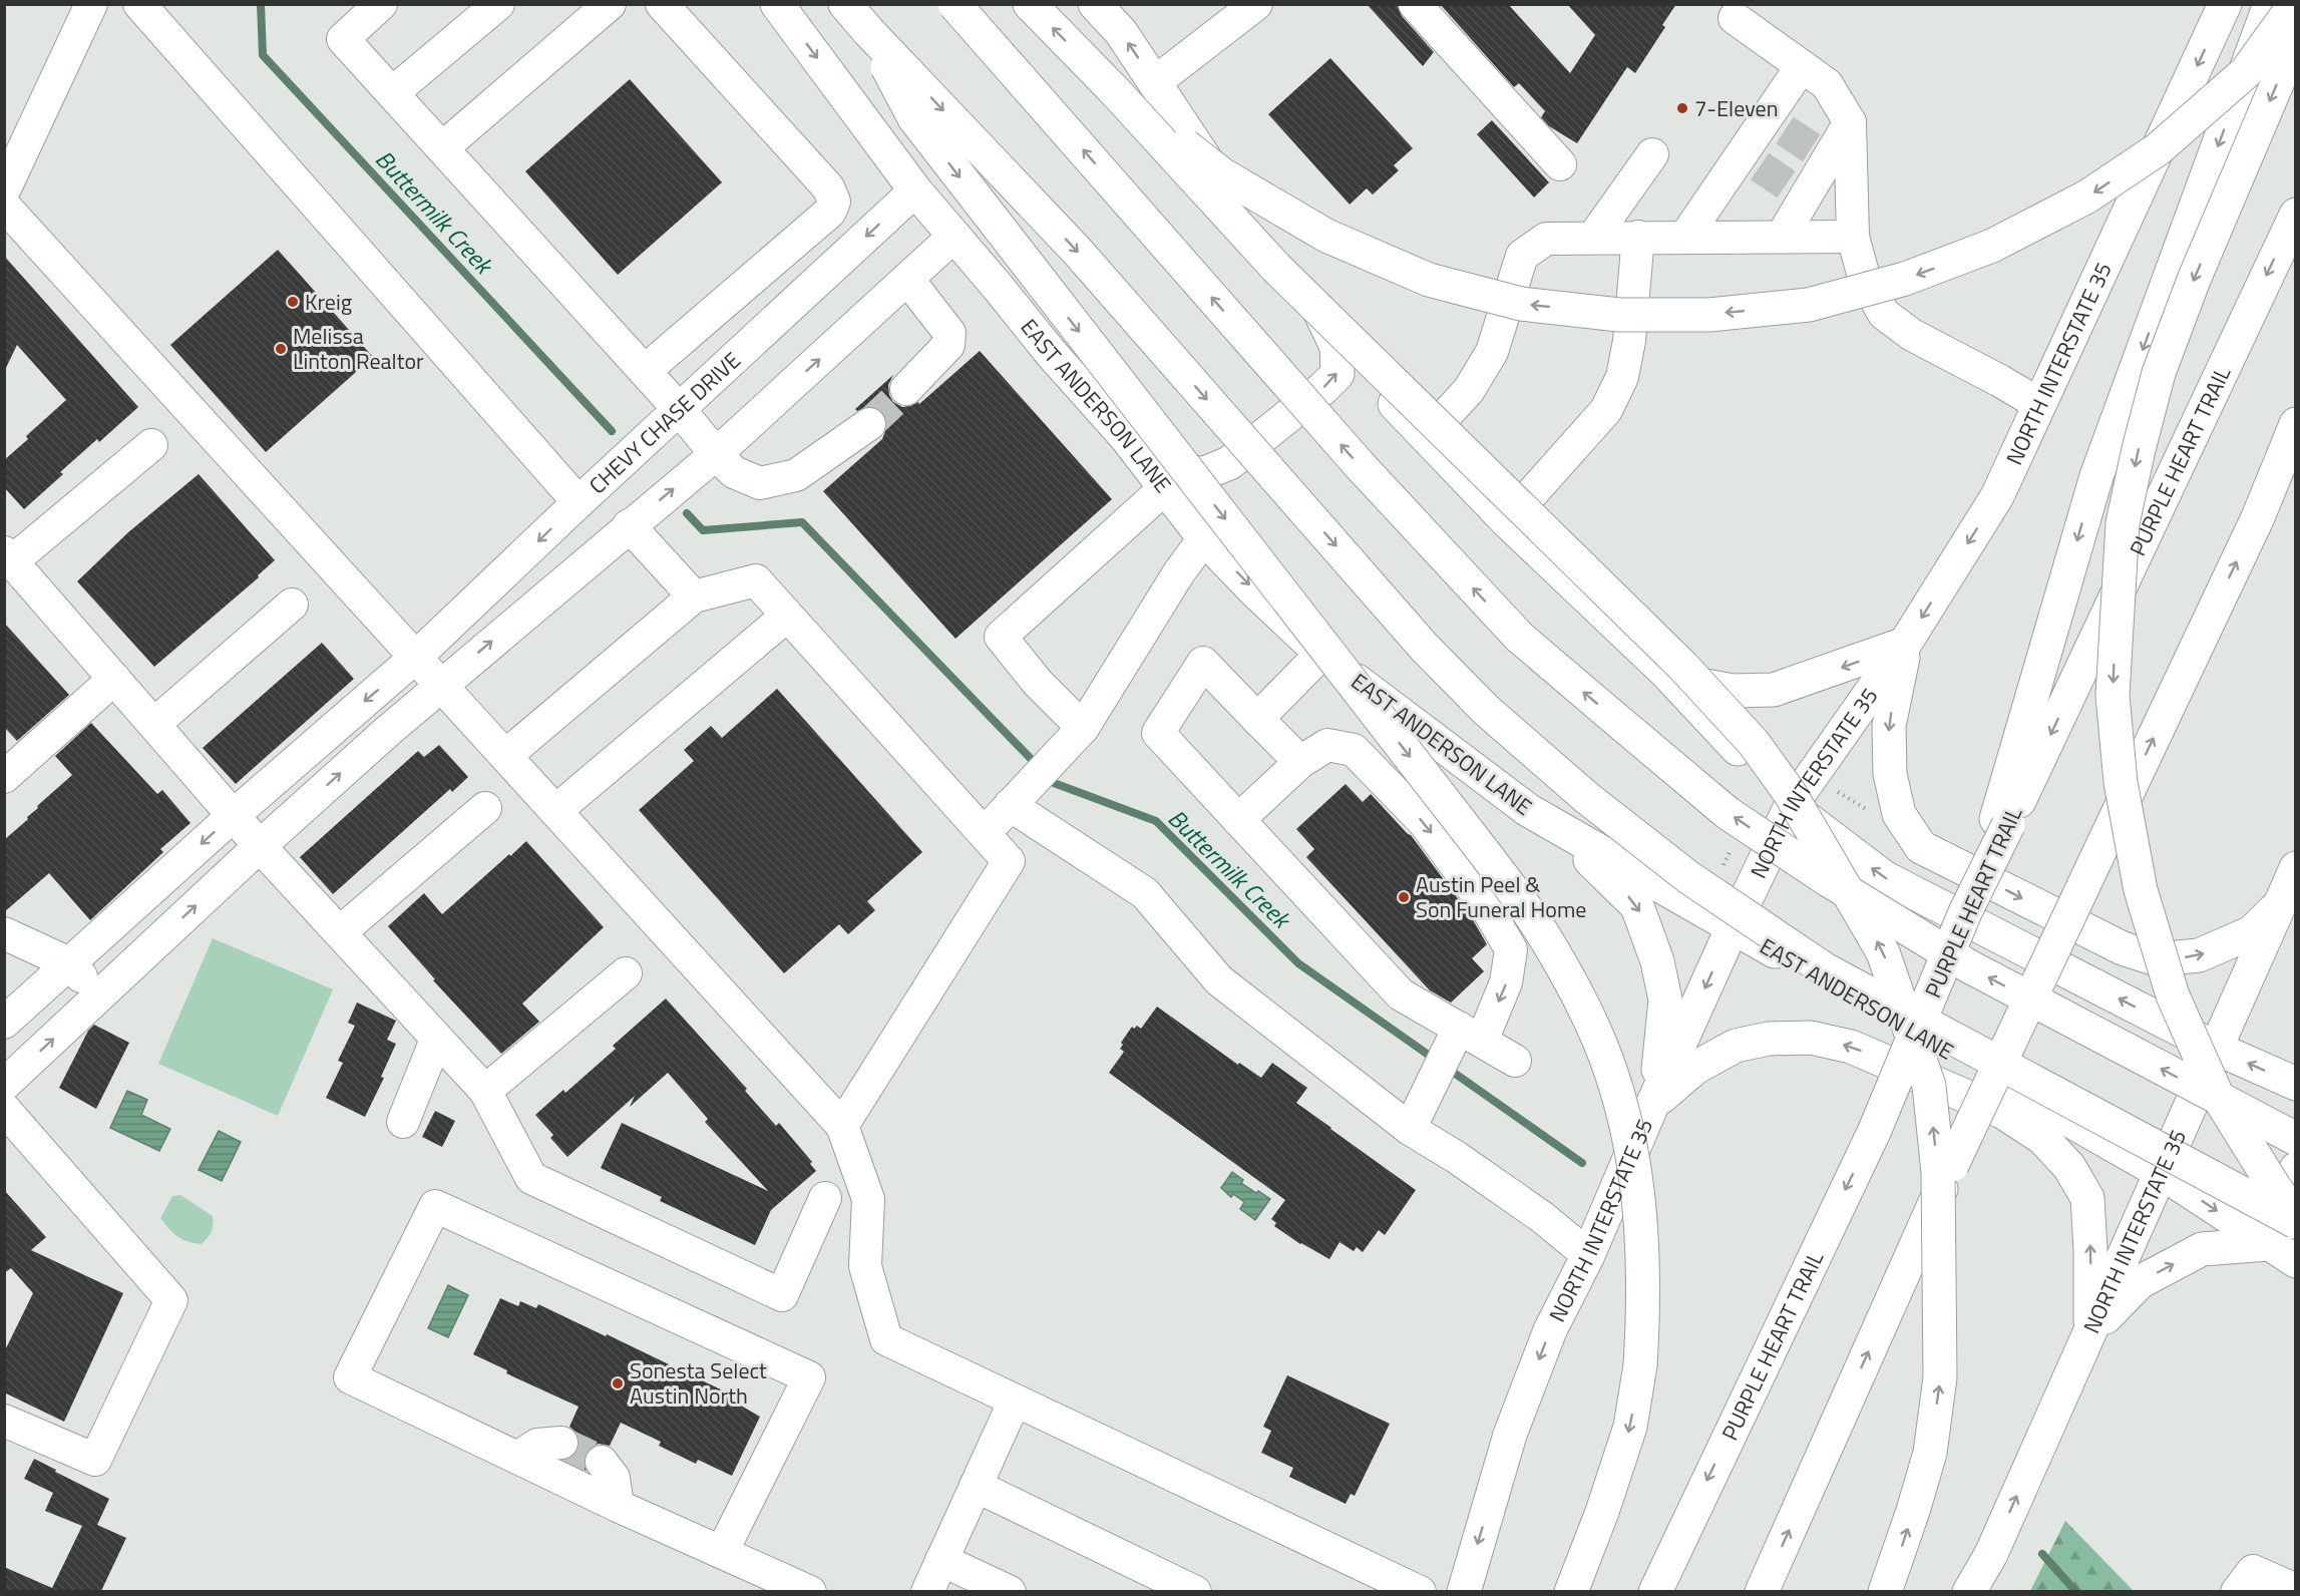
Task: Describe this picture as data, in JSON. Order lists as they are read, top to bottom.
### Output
{
  "streets": {
    "main road": ["NORTH INTERSTATE 35", "EAST ANDERSON LANE", "PURPLE HEART TRAIL"],
    "street": ["CHEVY CHASE DRIVE"]
  },
  "crossings": [
    ["NORTH INTERSTATE 35", "EAST ANDERSON LANE"],
    ["EAST ANDERSON LANE", "CHEVY CHASE DRIVE"]
  ],
  "water": ["Buttermilk Creek"],
  "places": [
    "7-Eleven",
    "Kreig",
    "Melissa Linton Realtor",
    "Austin Peel & Son Funeral Home",
    "Sonesta Select Austin North"
  ]
}
